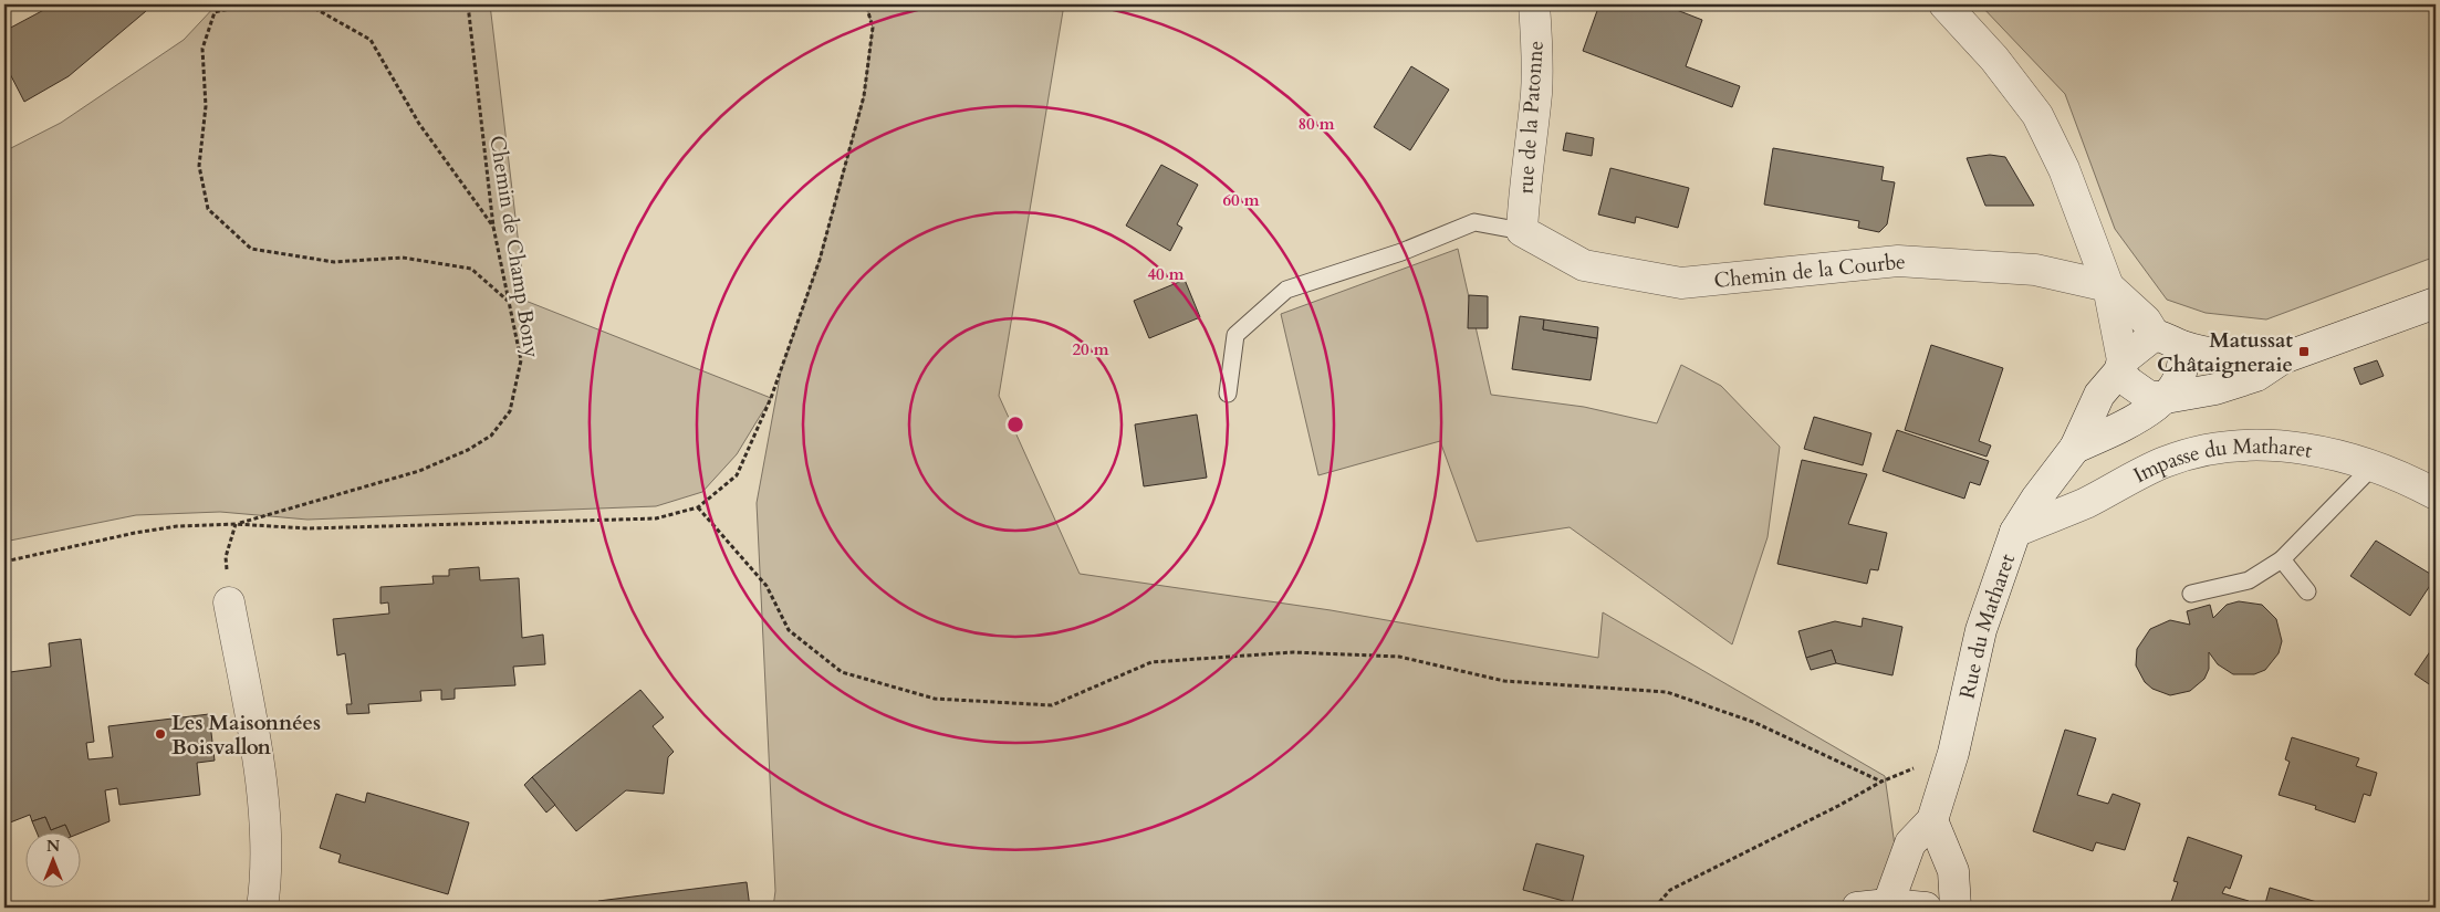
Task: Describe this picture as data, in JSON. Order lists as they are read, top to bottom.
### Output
{
  "streets": {
    "street": [
      "rue de la Patonne",
      "Chemin de la Courbe",
      "Impasse du Matharet",
      "Rue du Matharet"
    ],
    "path": ["Chemin de Champ Bony"]
  },
  "crossings": [
    ["rue de la Patonne", "Chemin de la Courbe"],
    ["Impasse du Matharet", "Rue du Matharet"]
  ],
  "places": {
    "transit": ["Matussat Châtaigneraie"],
    "other": ["Les Maisonnées Boisvallon"]
  },
  "north": "top",
  "rings": [
    "80 m",
    "60 m",
    "40 m",
    "20 m"
  ]
}
